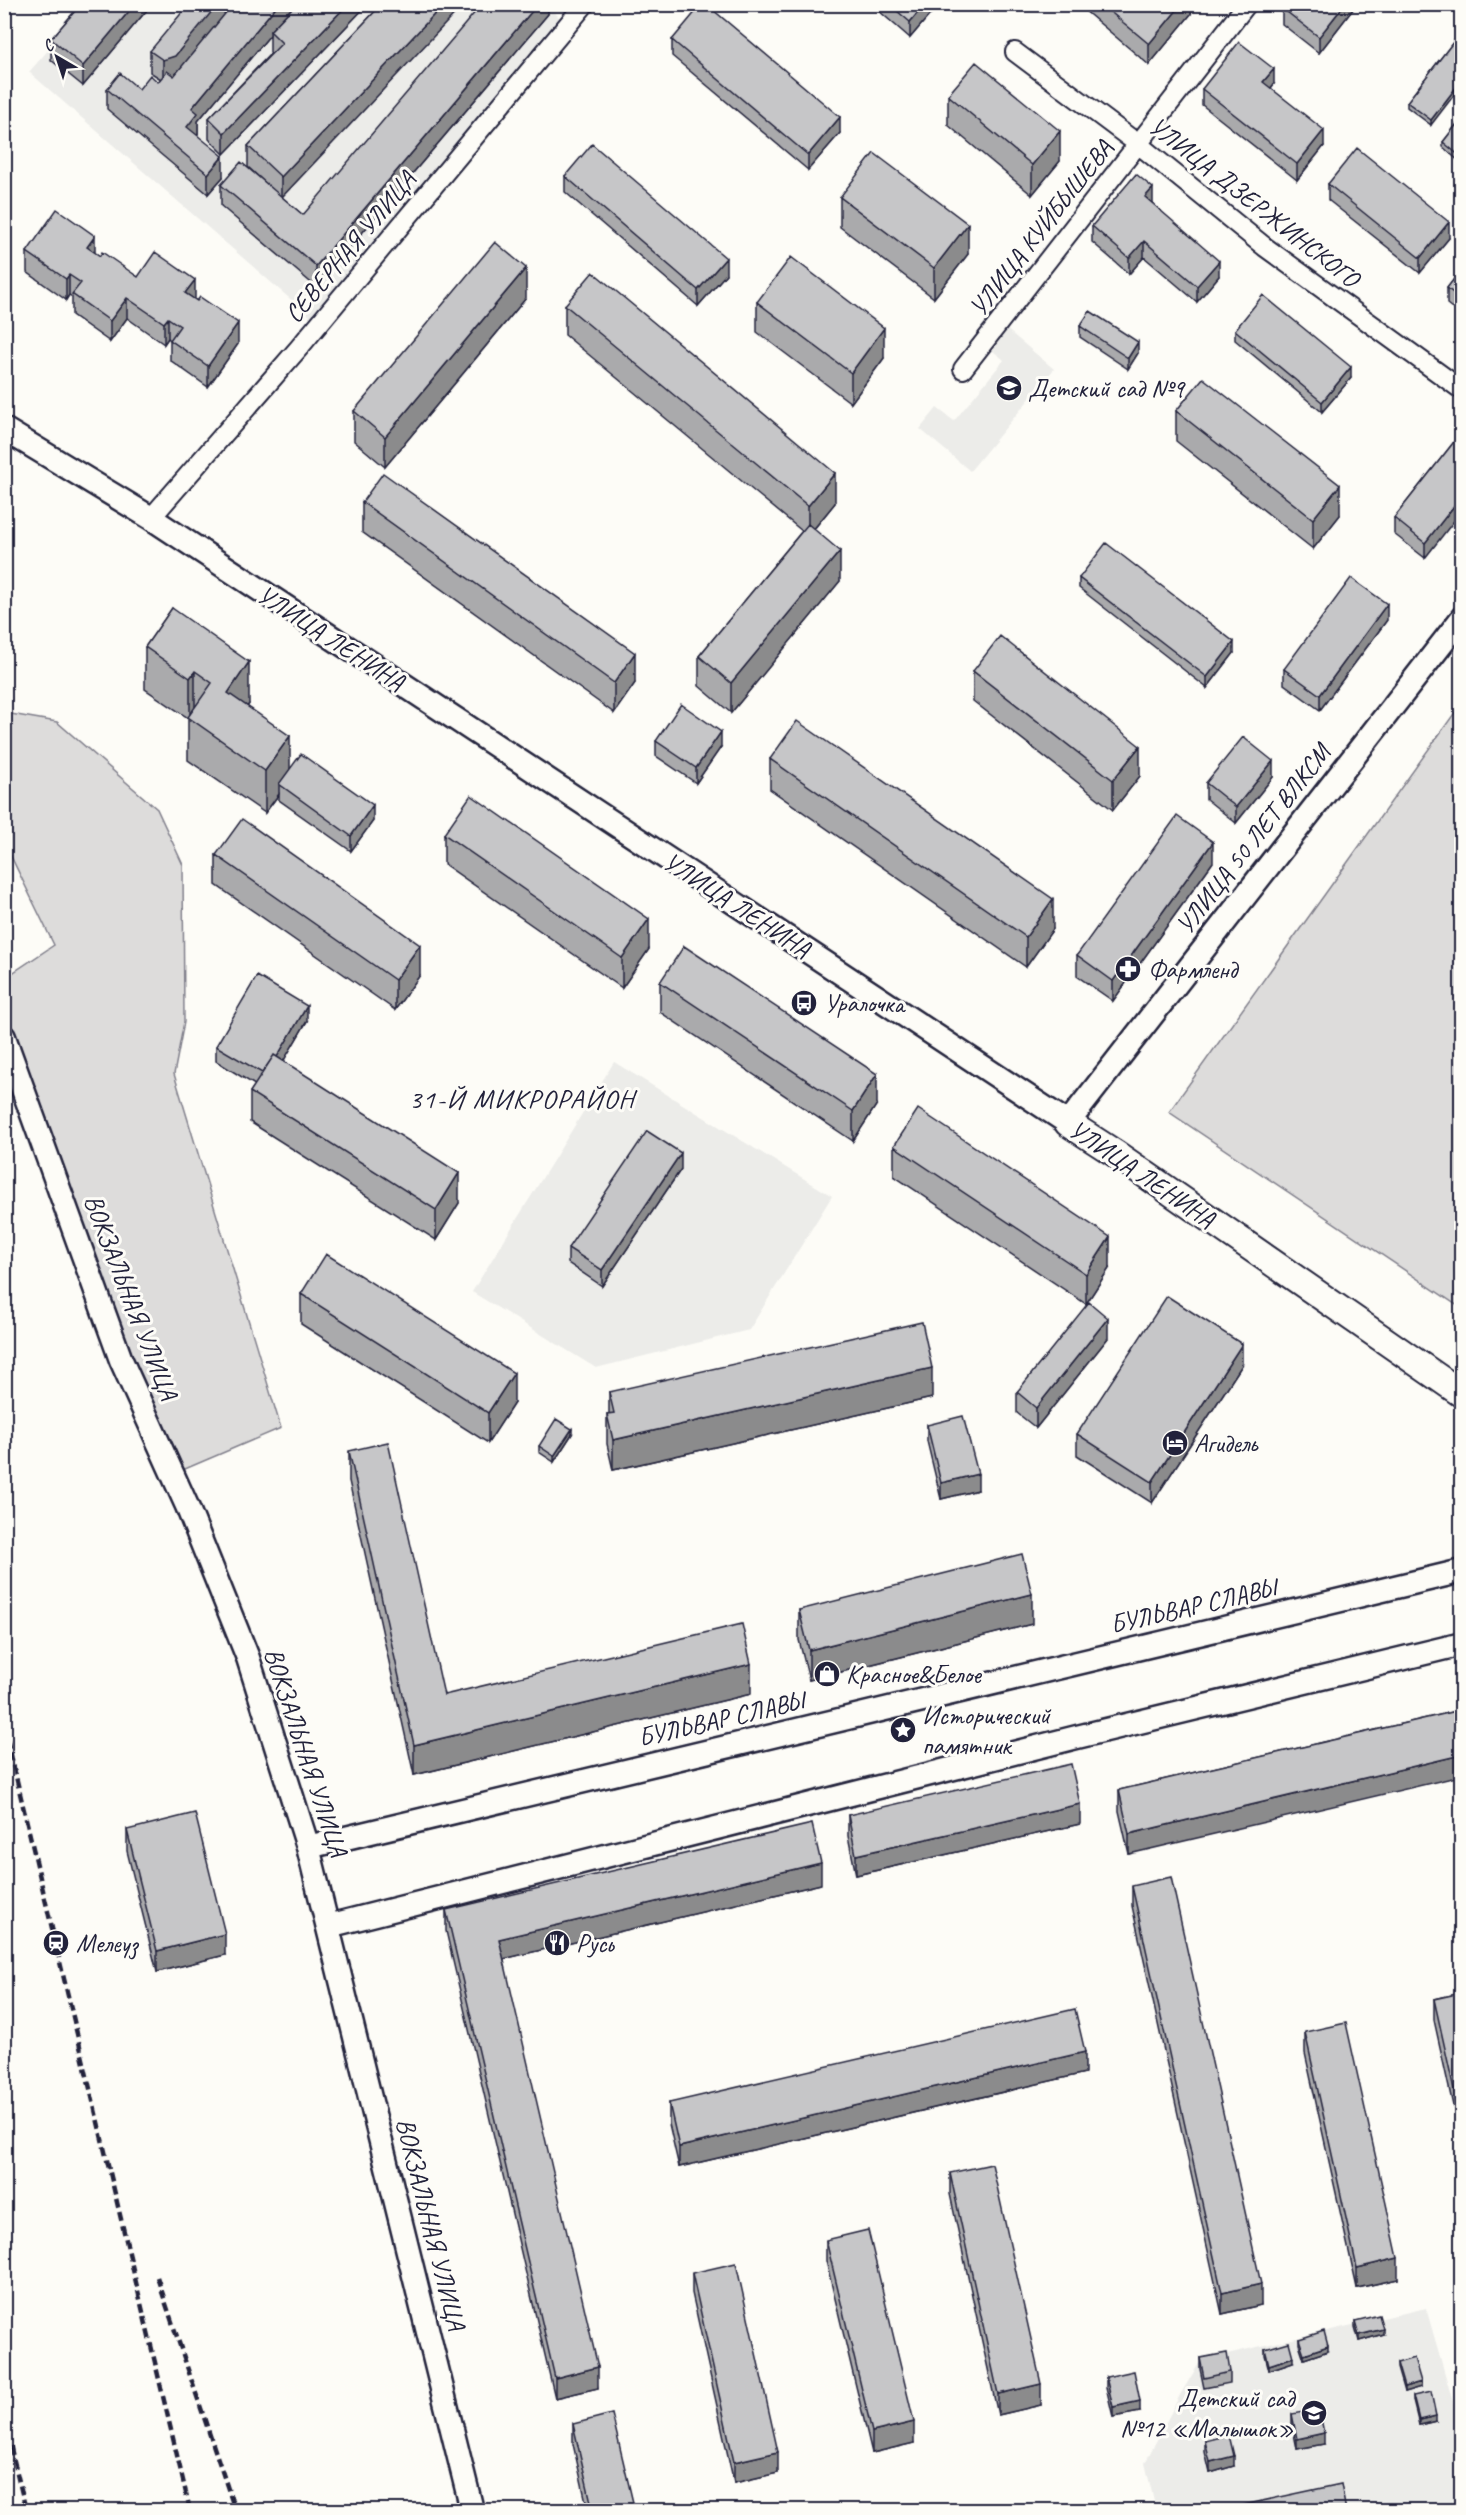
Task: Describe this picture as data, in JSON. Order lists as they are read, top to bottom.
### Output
{
  "streets": {
    "main road": ["УЛИЦА ЛЕНИНА"],
    "street": [
      "УЛИЦА ДЗЕРЖИНСКОГО",
      "УЛИЦА КУЙБЫШЕВА",
      "СЕВЕРНАЯ УЛИЦА",
      "УЛИЦА 50 ЛЕТ ВЛКСМ",
      "ВОКЗАЛЬНАЯ УЛИЦА",
      "БУЛЬВАР СЛАВЫ"
    ]
  },
  "crossings": [
    ["УЛИЦА ДЗЕРЖИНСКОГО", "УЛИЦА КУЙБЫШЕВА"],
    ["СЕВЕРНАЯ УЛИЦА", "УЛИЦА ЛЕНИНА"],
    ["УЛИЦА ЛЕНИНА", "УЛИЦА 50 ЛЕТ ВЛКСМ"],
    ["ВОКЗАЛЬНАЯ УЛИЦА", "БУЛЬВАР СЛАВЫ"]
  ],
  "districts": ["31-Й МИКРОРАЙОН"],
  "places": {
    "school or university": ["Детский сад №9", "Детский сад №12 «Малышок»"],
    "pharmacy": ["Фармленд"],
    "bus stop": ["Уралочка"],
    "hotel": ["Агидель"],
    "shop": ["Красное&Белое"],
    "place": ["Исторический памятник"],
    "station": ["Мелеуз"],
    "restaurant": ["Русь"]
  },
  "north": "top left"
}
